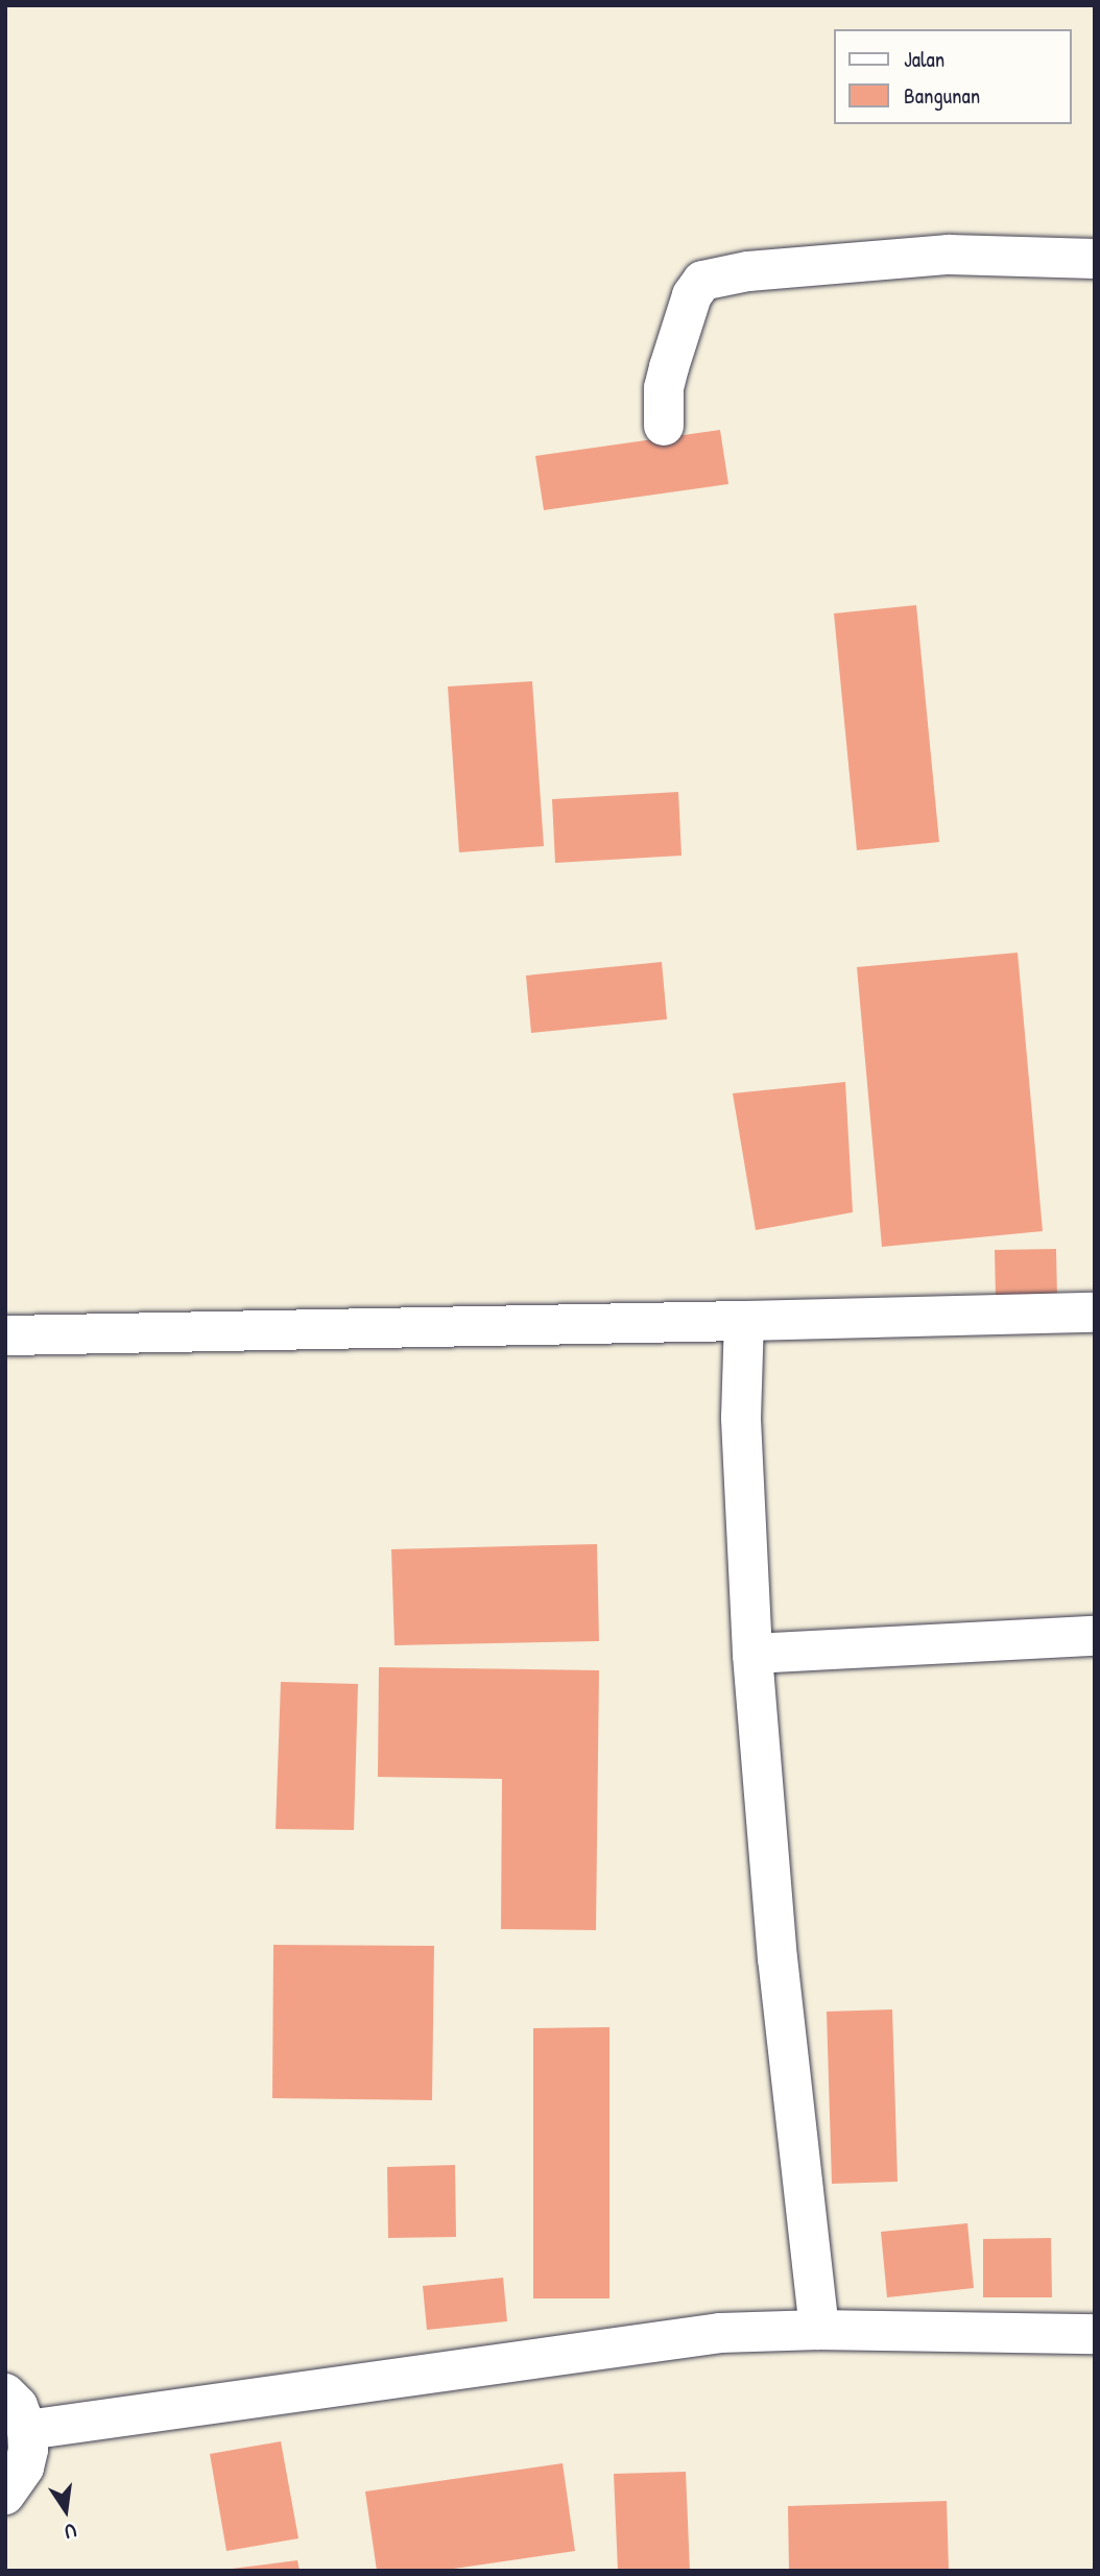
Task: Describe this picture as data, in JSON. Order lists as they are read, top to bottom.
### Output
{
  "legend": ["Jalan", "Bangunan"],
  "north": "bottom"
}
